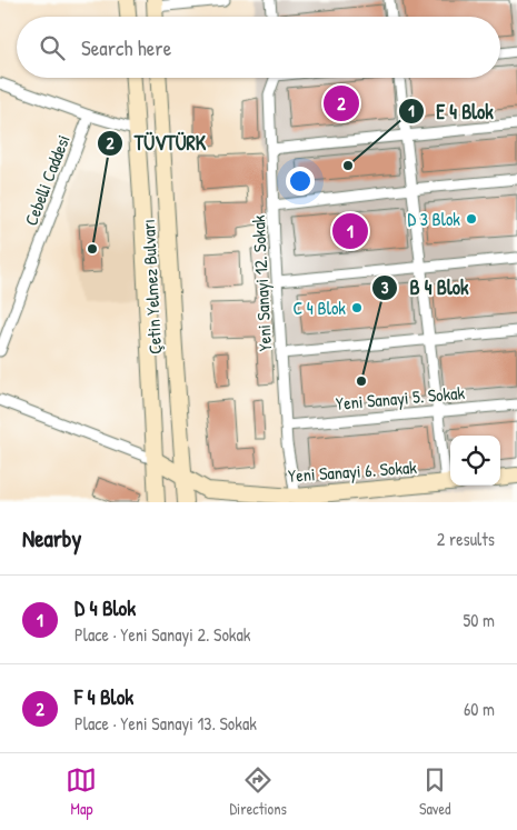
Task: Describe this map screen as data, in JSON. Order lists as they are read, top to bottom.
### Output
{
  "streets": {
    "street": [
      "Cebelli Caddesi",
      "Yeni Sanayi 12. Sokak",
      "Çetin Yelmez Bulvarı",
      "Yeni Sanayi 5. Sokak",
      "Yeni Sanayi 6. Sokak"
    ]
  },
  "crossings": [
    ["Yeni Sanayi 12. Sokak", "Yeni Sanayi 5. Sokak"],
    ["Yeni Sanayi 12. Sokak", "Yeni Sanayi 6. Sokak"],
    ["Çetin Yelmez Bulvarı", "Yeni Sanayi 6. Sokak"]
  ],
  "places": [
    "E 4 Blok",
    "D 3 Blok",
    "TÜVTÜRK",
    "C 4 Blok",
    "B 4 Blok"
  ],
  "page": {
    "search": "Search here",
    "pins": ["2", "1"],
    "heading": ["Nearby", "2 results"],
    "list": [
      {
        "mark": "1",
        "name": "D 4 Blok",
        "note": "Place · Yeni Sanayi 2. Sokak",
        "value": "50 m"
      },
      {
        "mark": "2",
        "name": "F 4 Blok",
        "note": "Place · Yeni Sanayi 13. Sokak",
        "value": "60 m"
      }
    ],
    "nav": ["Map", "Directions", "Saved"]
  }
}
